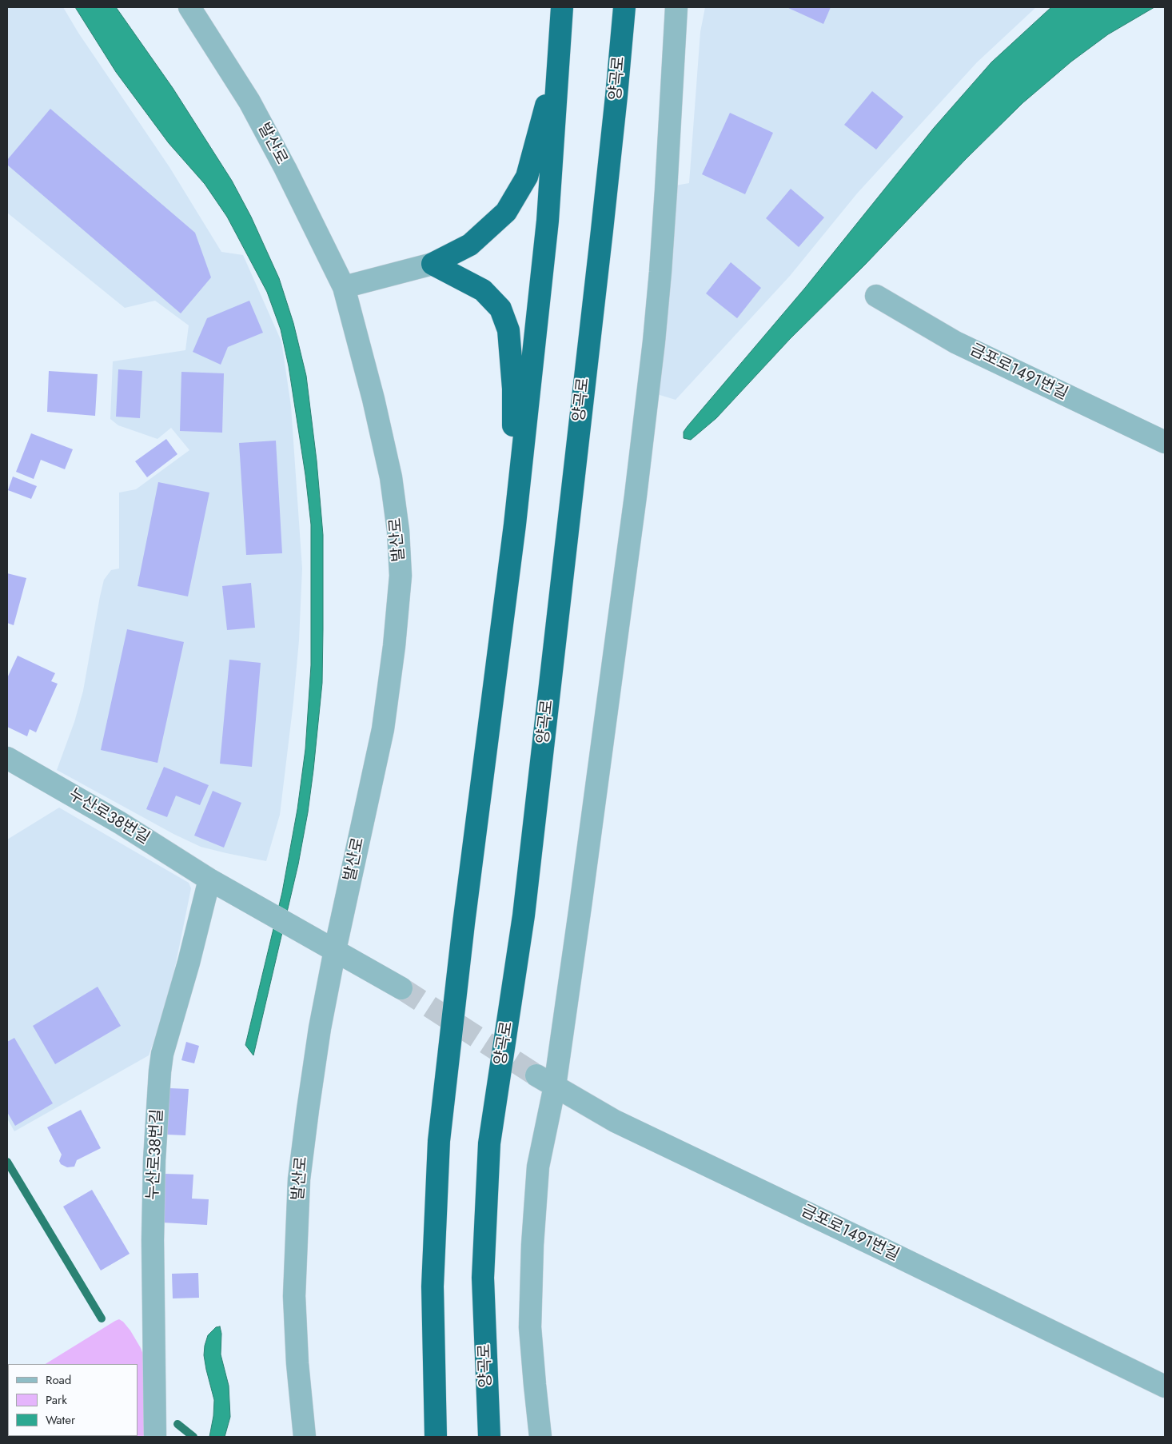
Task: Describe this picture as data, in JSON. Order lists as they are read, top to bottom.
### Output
{
  "streets": {
    "highway": ["양곡로"],
    "street": ["발산로", "금포로1491번길", "누산로38번길"]
  },
  "crossings": [
    ["발산로", "누산로38번길"]
  ],
  "legend": ["Road", "Park", "Water"]
}
